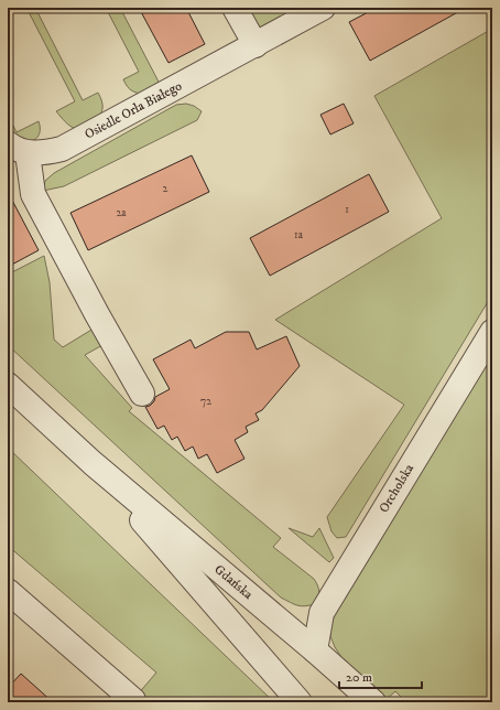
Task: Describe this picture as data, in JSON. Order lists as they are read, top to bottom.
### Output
{
  "streets": {
    "street": ["Osiedle Orła Białego", "Orcholska", "Gdańska"]
  },
  "crossings": [
    ["Orcholska", "Gdańska"]
  ],
  "house_numbers": [
    "2",
    "1",
    "2a",
    "1a",
    "72"
  ],
  "scale_bar": "20 m"
}
